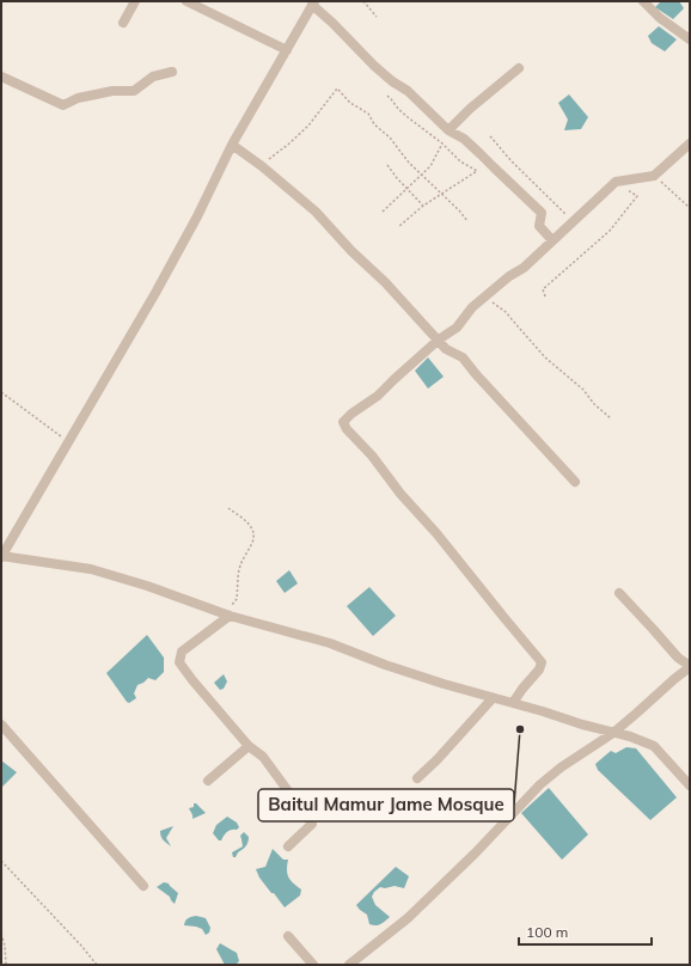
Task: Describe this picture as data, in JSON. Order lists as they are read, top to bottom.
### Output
{
  "places": ["Baitul Mamur Jame Mosque"],
  "scale_bar": "100 m"
}
